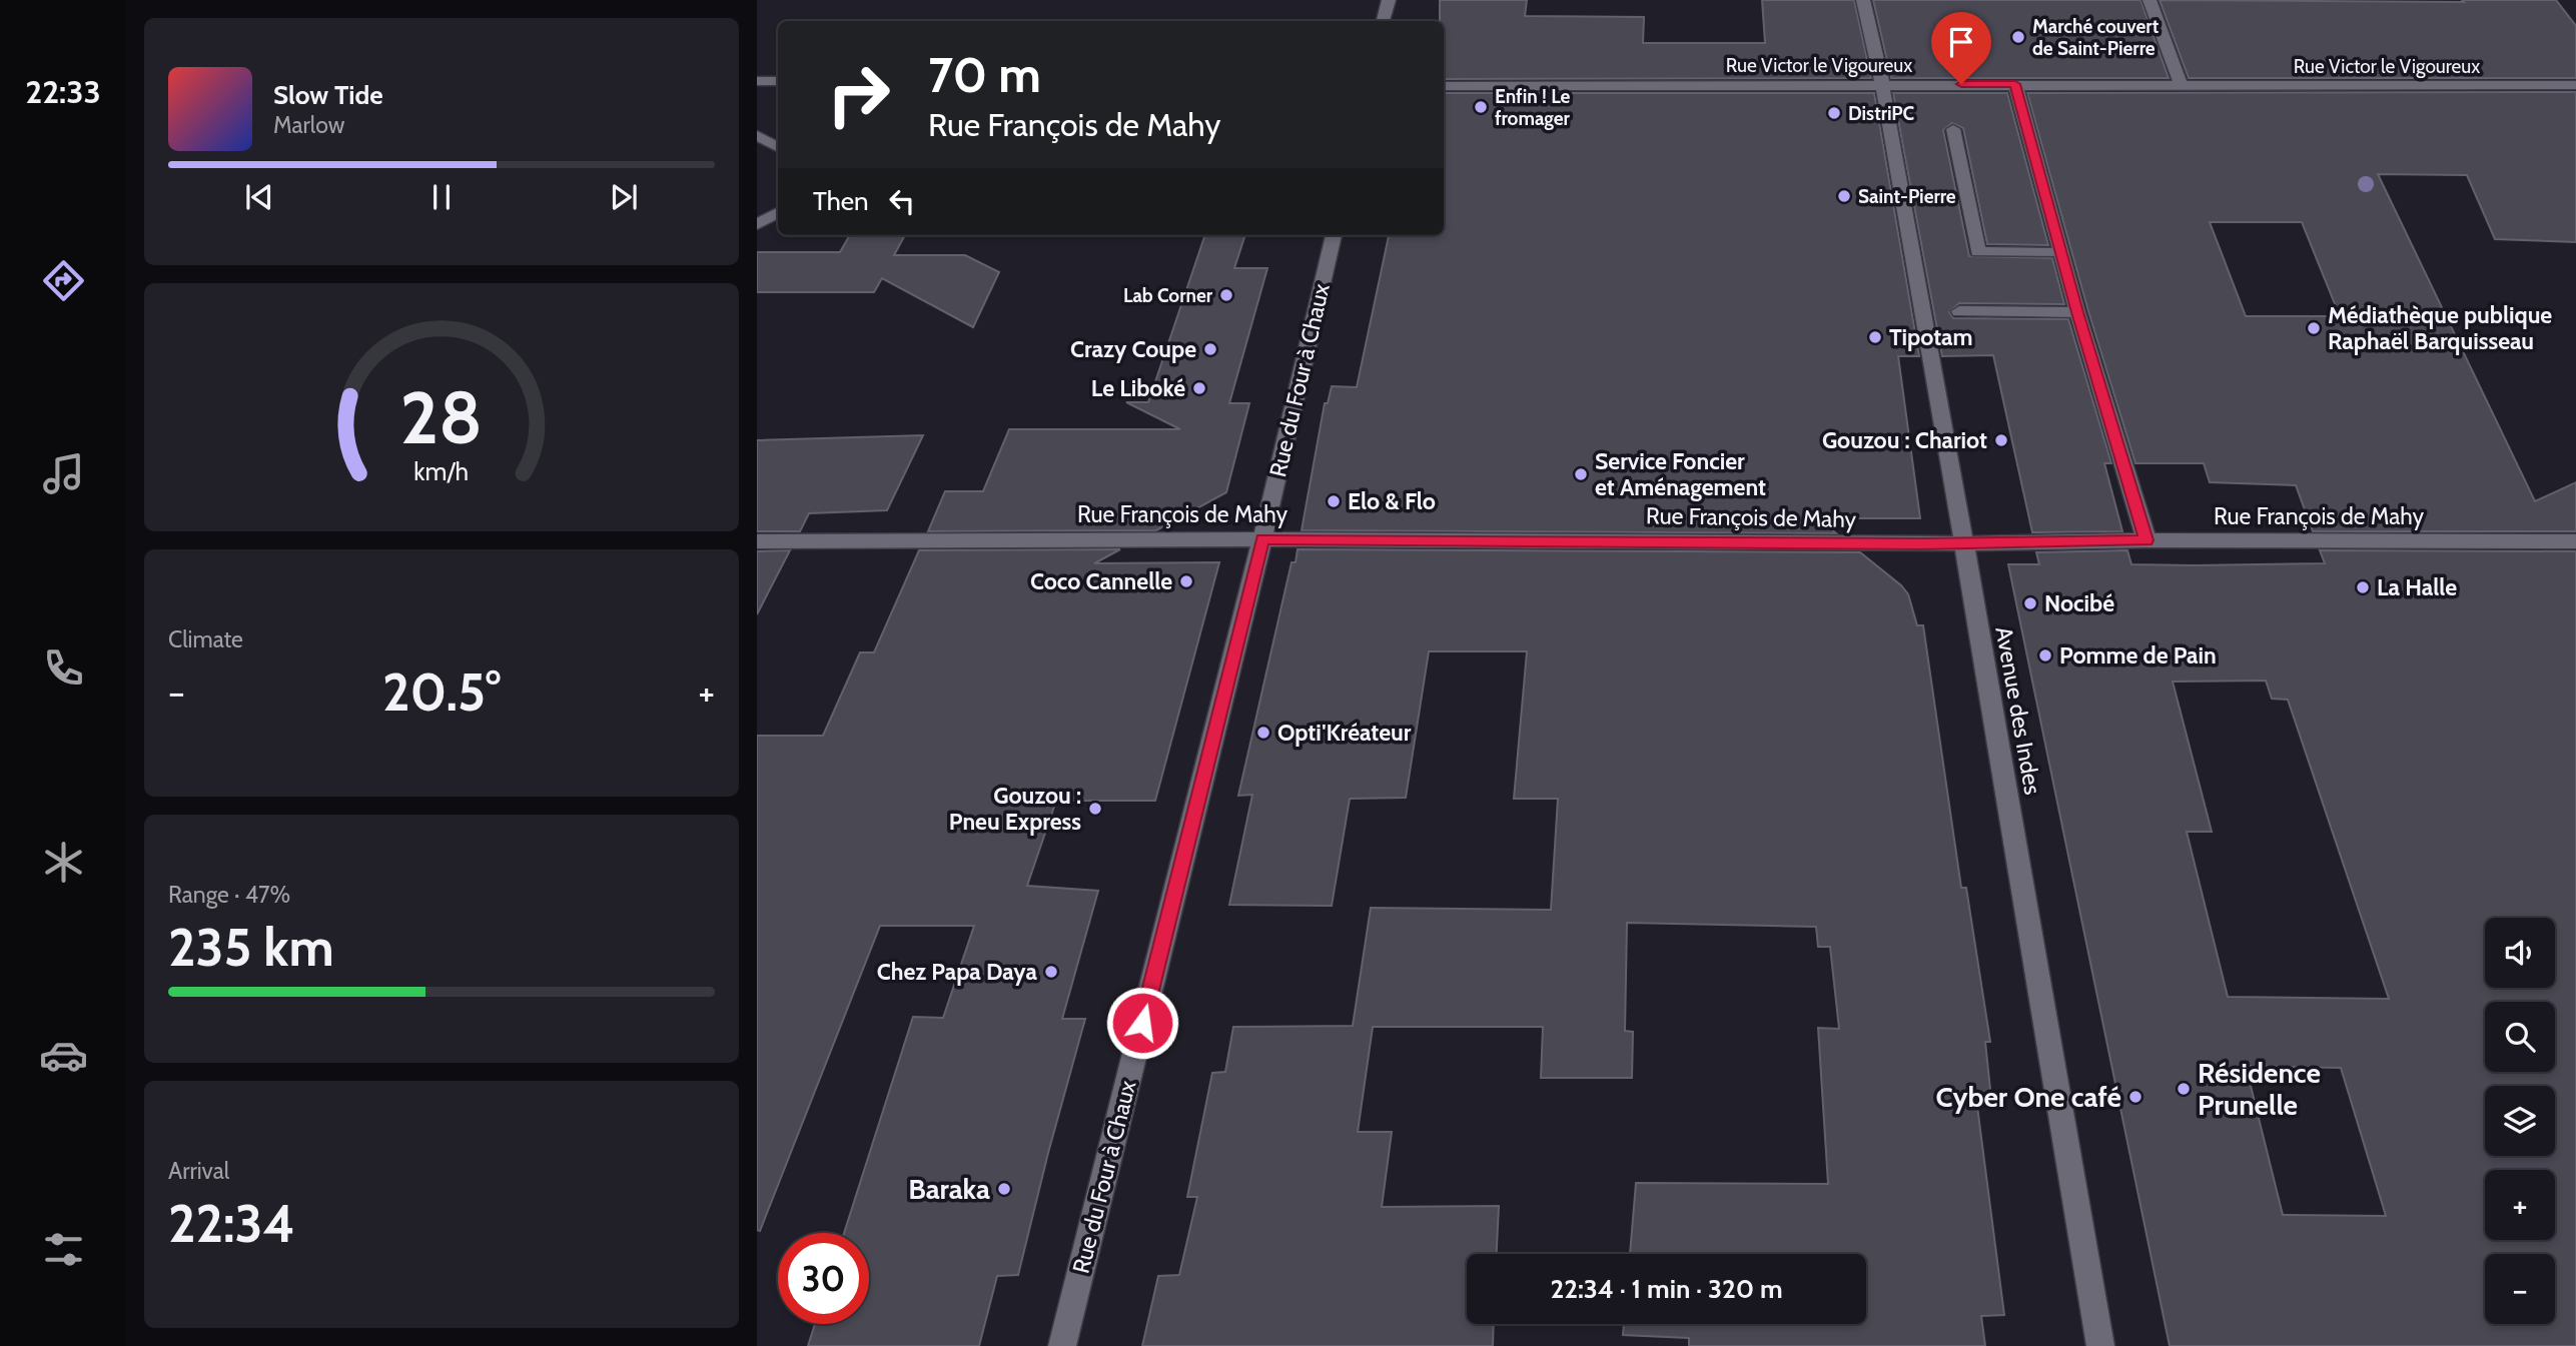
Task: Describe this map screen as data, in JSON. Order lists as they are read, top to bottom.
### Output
{
  "streets": {
    "street": [
      "Rue Victor le Vigoureux",
      "Rue du Four à Chaux",
      "Rue François de Mahy",
      "Avenue des Indes"
    ]
  },
  "crossings": [
    ["Rue Victor le Vigoureux", "Avenue des Indes"],
    ["Rue du Four à Chaux", "Rue François de Mahy"],
    ["Rue François de Mahy", "Avenue des Indes"]
  ],
  "places": [
    "Marché couvert de Saint-Pierre",
    "Enfin ! Le fromager",
    "DistriPC",
    "Saint-Pierre",
    "Lab Corner",
    "Médiathèque publique Raphaël Barquisseau",
    "Tipotam",
    "Crazy Coupe",
    "Le Liboké",
    "Gouzou : Chariot",
    "Service Foncier et Aménagement",
    "Elo & Flo",
    "Coco Cannelle",
    "La Halle",
    "Nocibé",
    "Pomme de Pain",
    "Opti'Kréateur",
    "Gouzou : Pneu Express",
    "Chez Papa Daya",
    "Résidence Prunelle",
    "Cyber One café",
    "Baraka"
  ],
  "page": {
    "tabs": "22:33",
    "turn": ["70 m", "Rue François de Mahy"],
    "song": ["Slow Tide", "Marlow"],
    "then": "Then",
    "tile": [
      "Climate",
      ["Range · 47%", "235 km"],
      ["Arrival", "22:34"]
    ],
    "heat": ["−", "20.5°", "+"],
    "map_buttons": ["+", "−"],
    "limit": "30",
    "trip": "22:34 · 1 min · 320 m",
    "gauge": ["28", "km/h"]
  }
}
